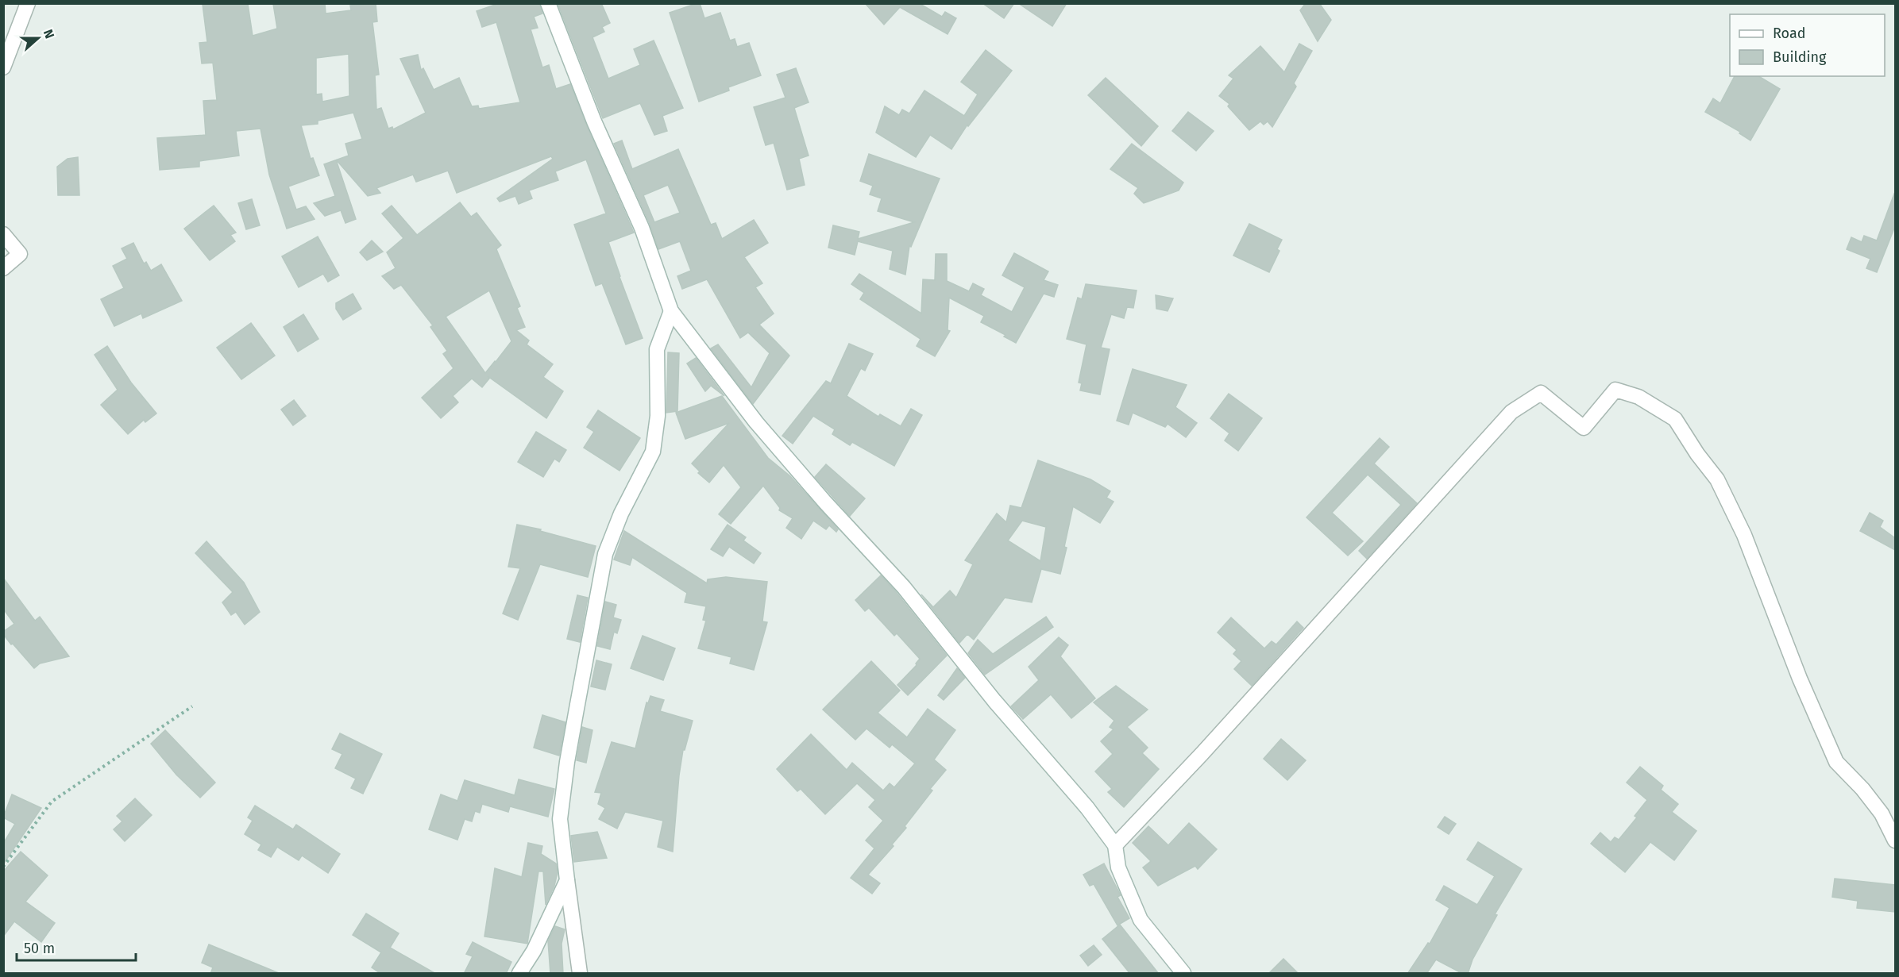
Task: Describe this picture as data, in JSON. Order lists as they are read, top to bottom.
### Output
{
  "legend": ["Road", "Building"],
  "scale_bar": "50 m",
  "north": "right"
}
